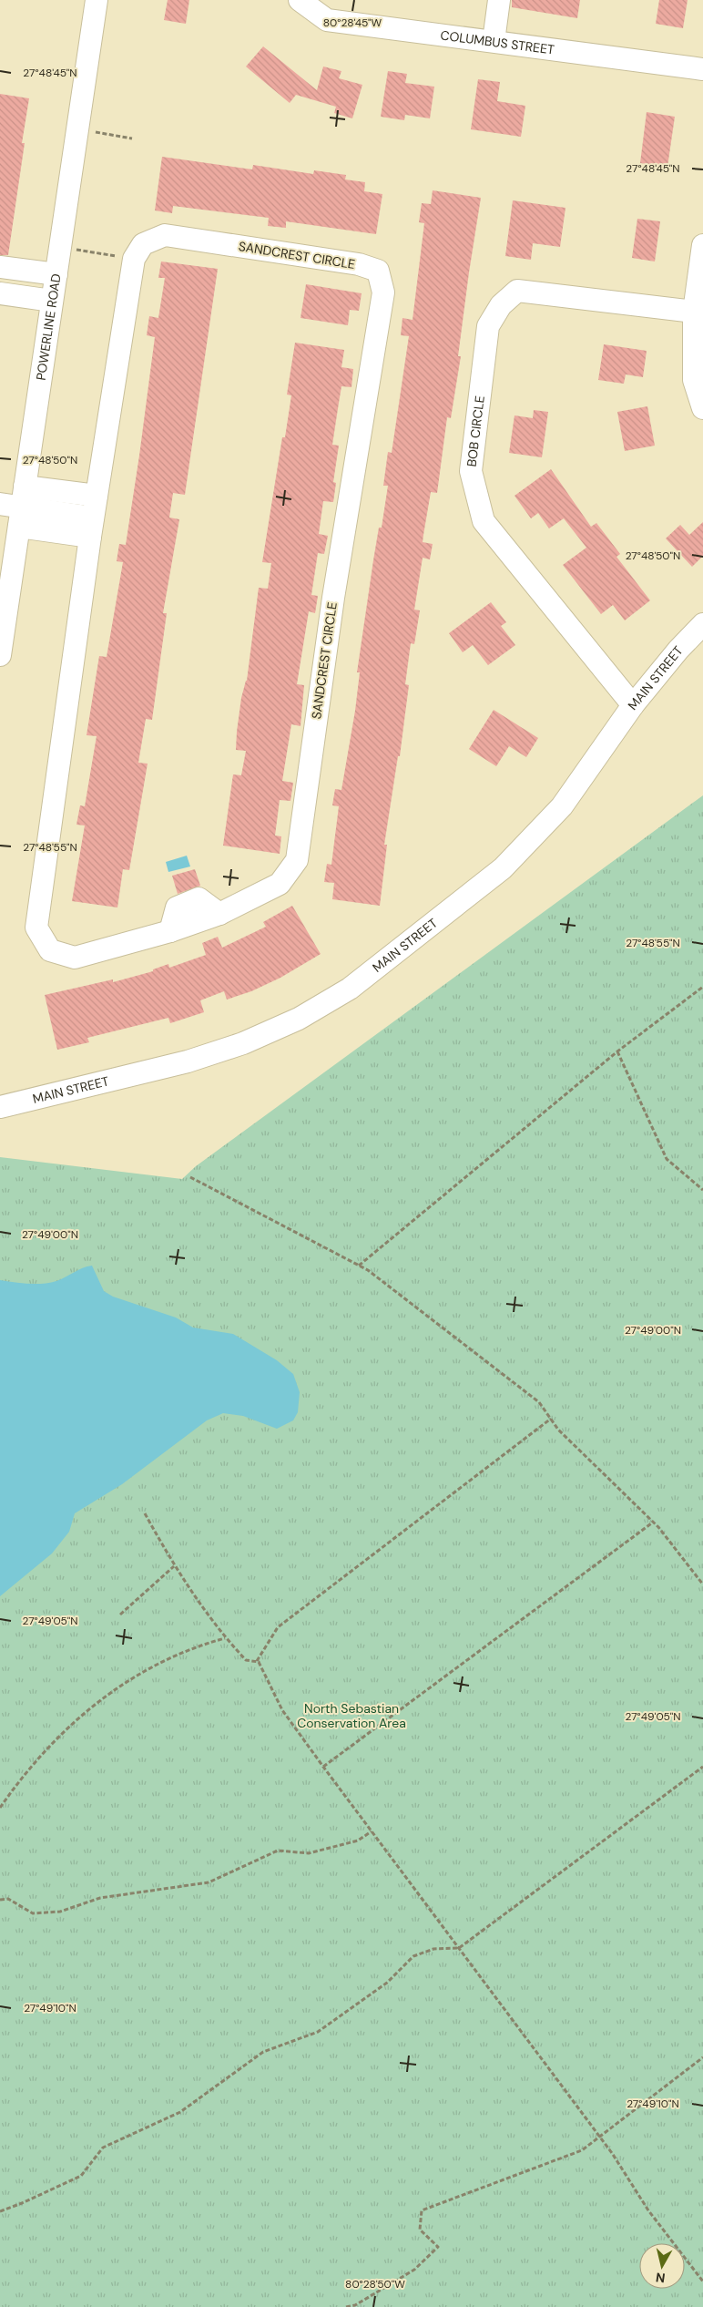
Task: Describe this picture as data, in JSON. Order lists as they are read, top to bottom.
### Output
{
  "streets": {
    "street": [
      "COLUMBUS STREET",
      "SANDCREST CIRCLE",
      "POWERLINE ROAD",
      "BOB CIRCLE",
      "MAIN STREET"
    ]
  },
  "crossings": [
    ["BOB CIRCLE", "MAIN STREET"]
  ],
  "parks": ["North Sebastian Conservation Area"],
  "north": "bottom",
  "coordinates": [
    "80°28'45\"W",
    "27°48'45\"N",
    "27°48'50\"N",
    "27°48'55\"N",
    "27°49'00\"N",
    "27°49'05\"N",
    "27°49'10\"N",
    "80°28'50\"W"
  ]
}
